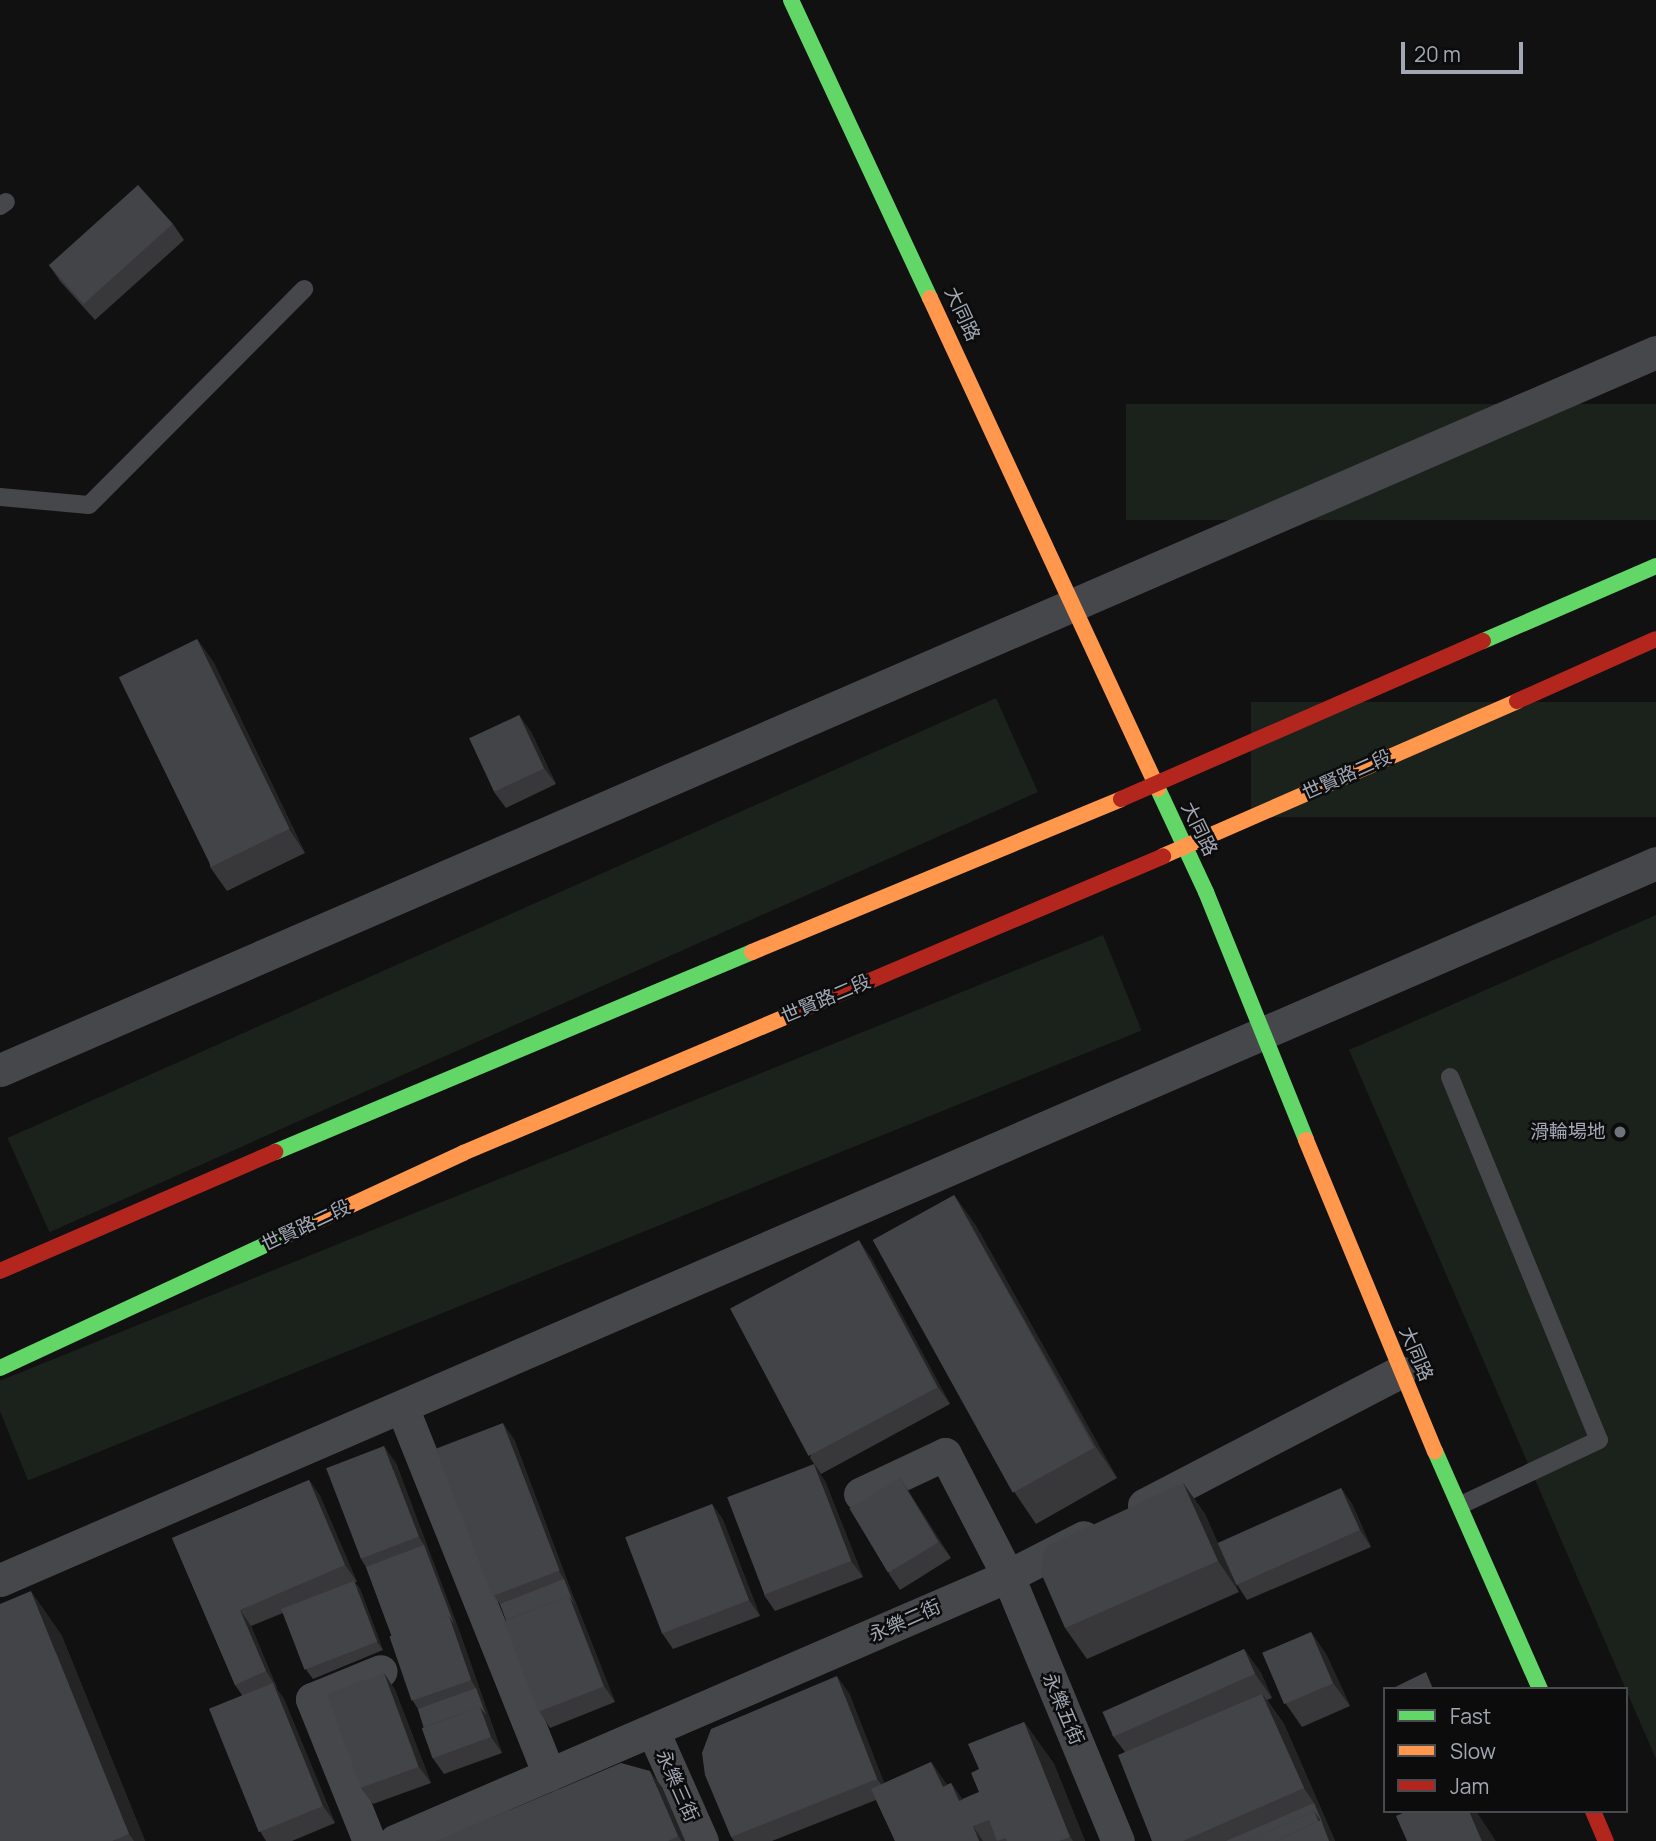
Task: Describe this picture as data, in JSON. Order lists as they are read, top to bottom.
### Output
{
  "streets": {
    "main road": ["大同路", "世賢路二段"],
    "street": ["永樂二街", "永樂五街", "永樂三街"]
  },
  "crossings": [
    ["大同路", "世賢路二段"],
    ["大同路", "永樂二街"],
    ["永樂二街", "永樂五街"],
    ["永樂二街", "永樂三街"]
  ],
  "places": ["滑輪場地"],
  "legend": ["Fast", "Slow", "Jam"],
  "scale_bar": "20 m"
}
